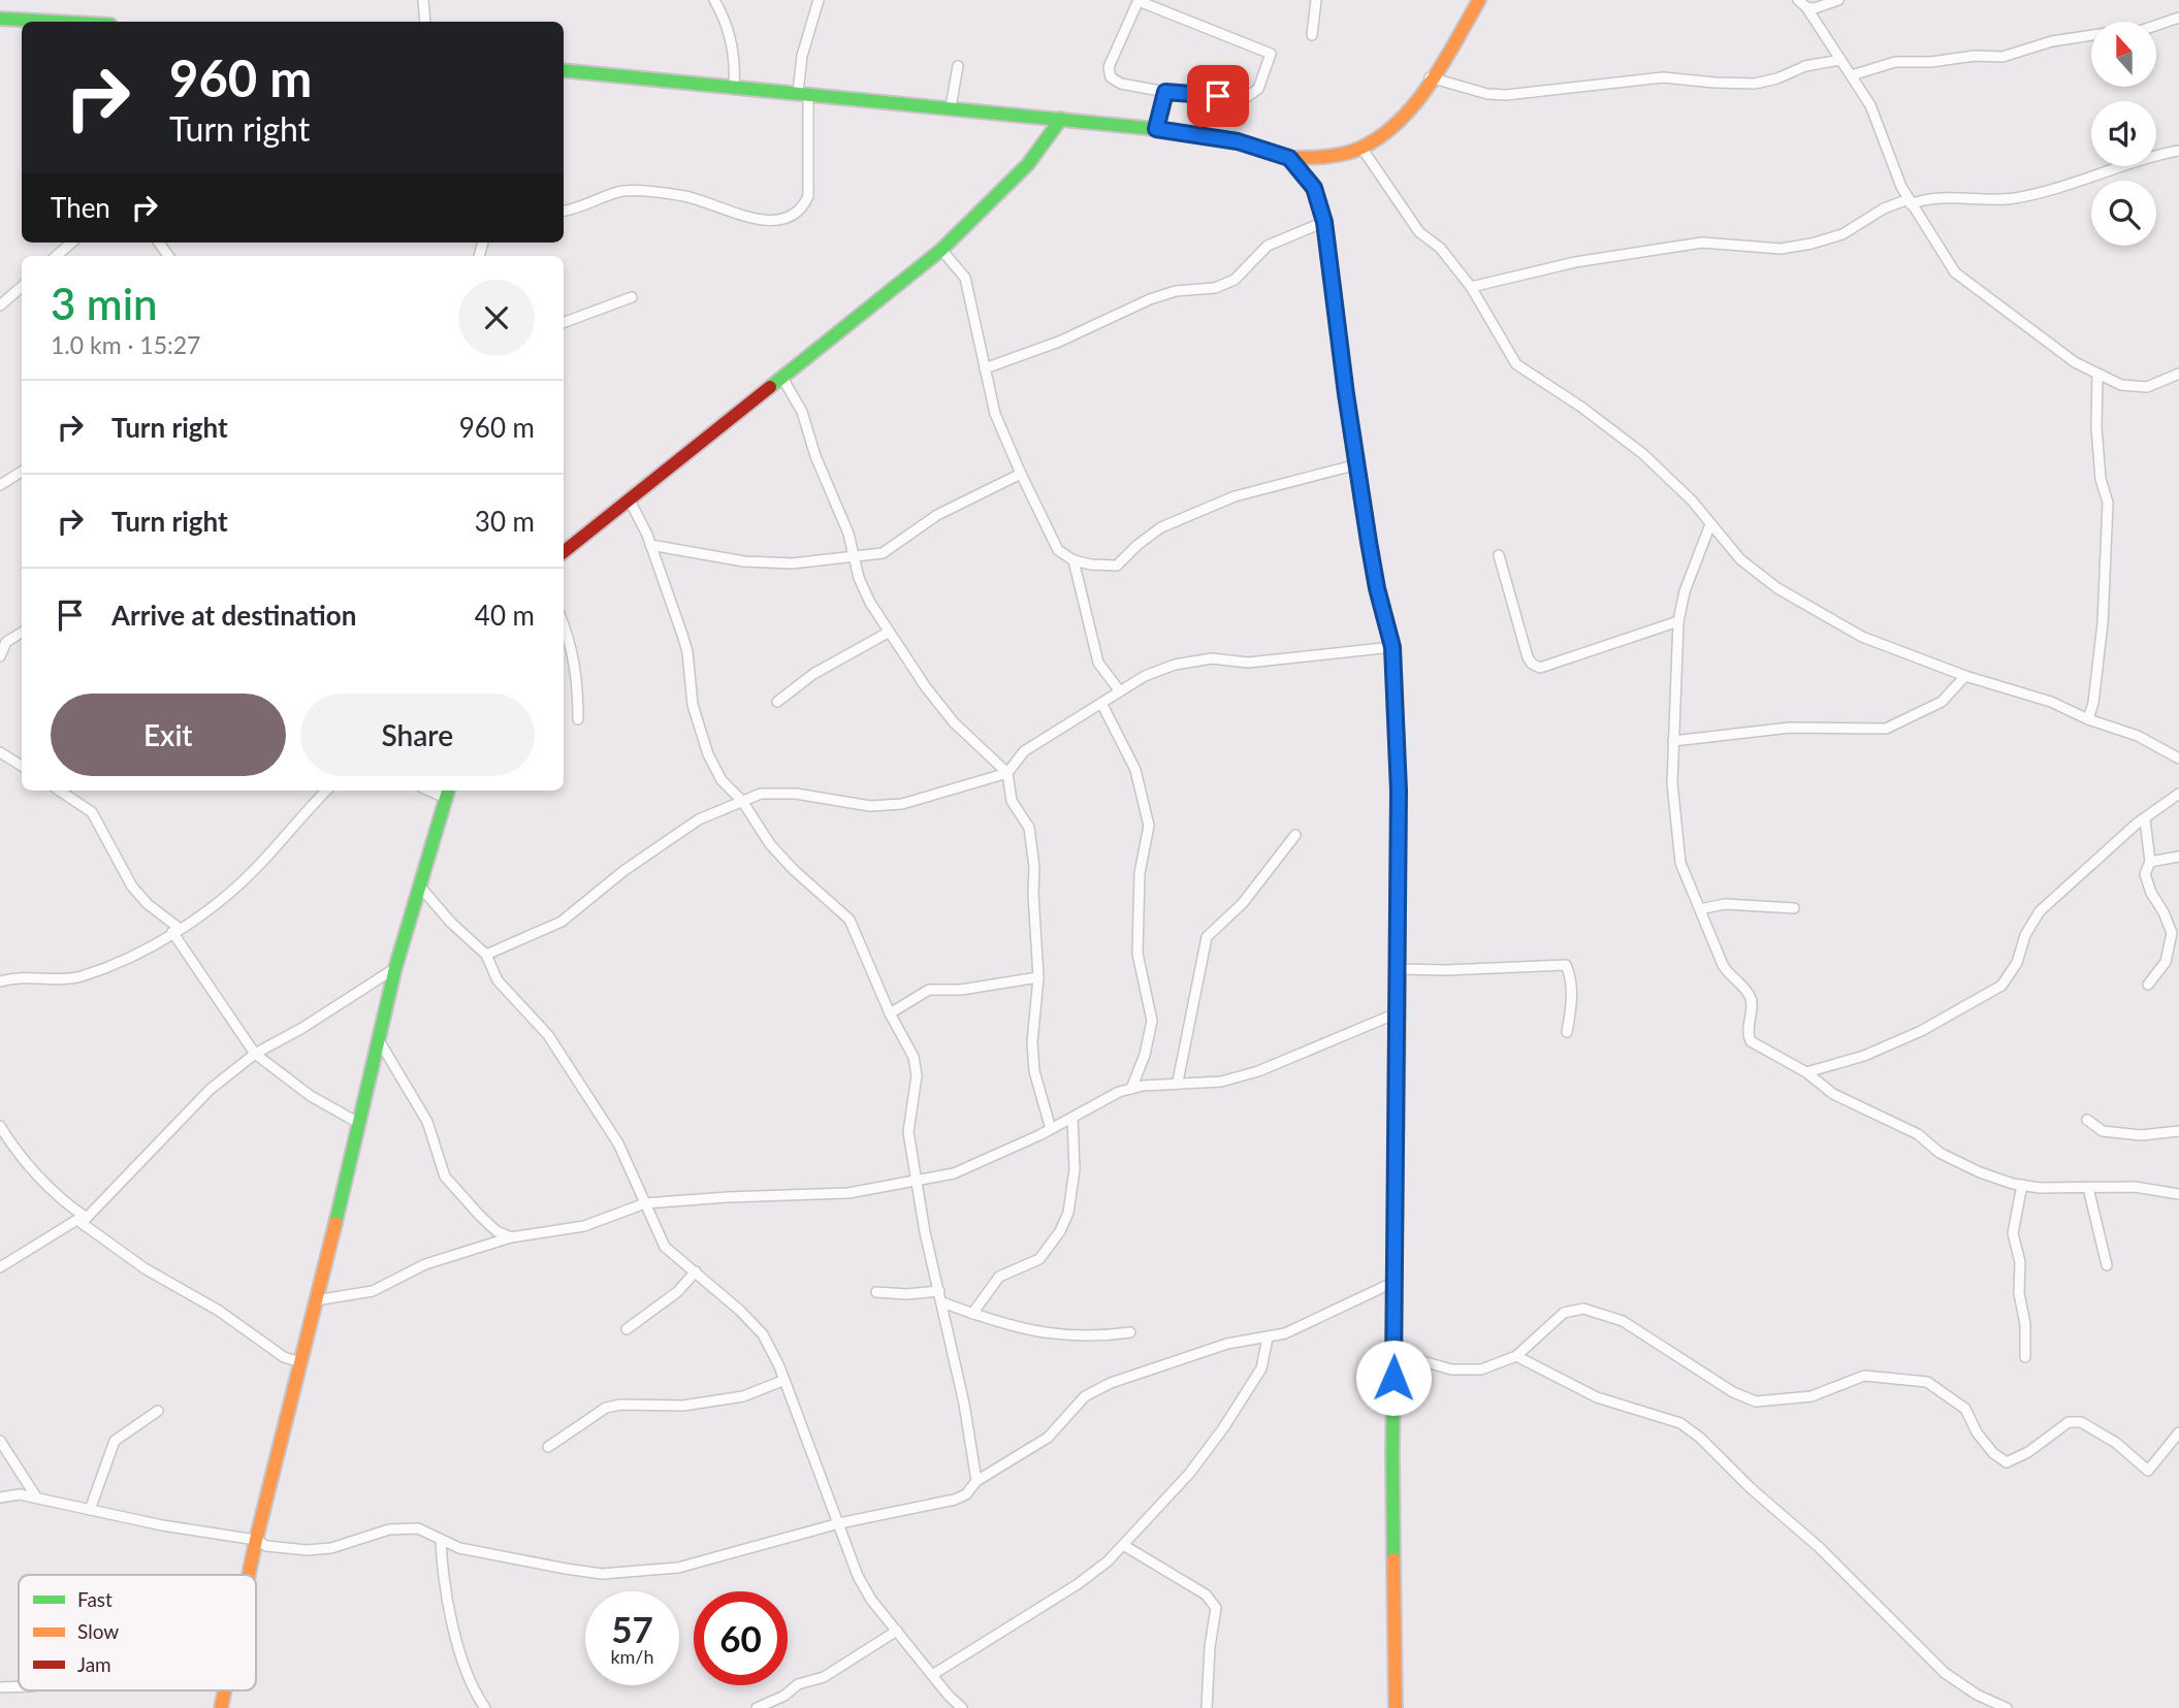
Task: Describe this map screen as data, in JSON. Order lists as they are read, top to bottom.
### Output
{
  "legend": ["Fast", "Slow", "Jam"],
  "north": "top",
  "page": {
    "turn": ["960 m", "Turn right"],
    "then": "Then",
    "heading": ["3 min", "1.0 km · 15:27"],
    "list": [
      {
        "name": "Turn right",
        "value": "960 m"
      },
      {
        "name": "Turn right",
        "value": "30 m"
      },
      {
        "name": "Arrive at destination",
        "value": "40 m"
      }
    ],
    "buttons": ["Exit", "Share"],
    "speed": "57 km/h",
    "limit": "60"
  }
}
